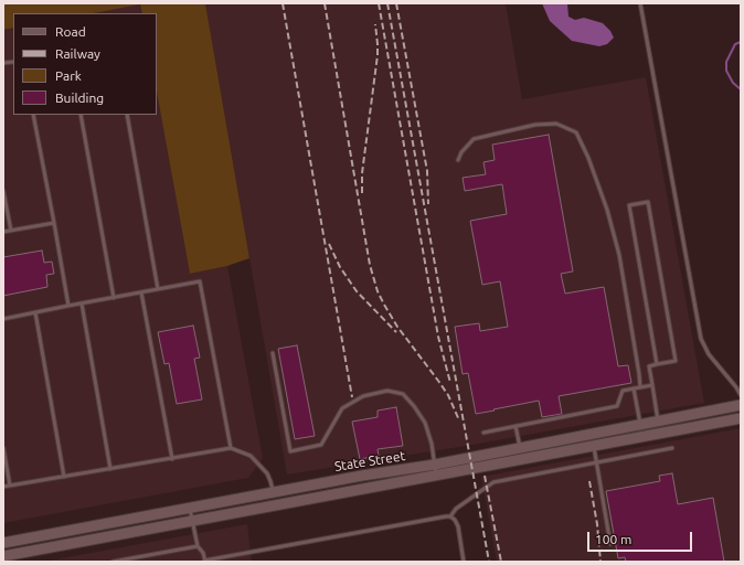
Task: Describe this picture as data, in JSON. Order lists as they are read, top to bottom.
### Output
{
  "streets": {
    "street": ["State Street"]
  },
  "legend": [
    "Road",
    "Railway",
    "Park",
    "Building"
  ],
  "scale_bar": "100 m"
}
